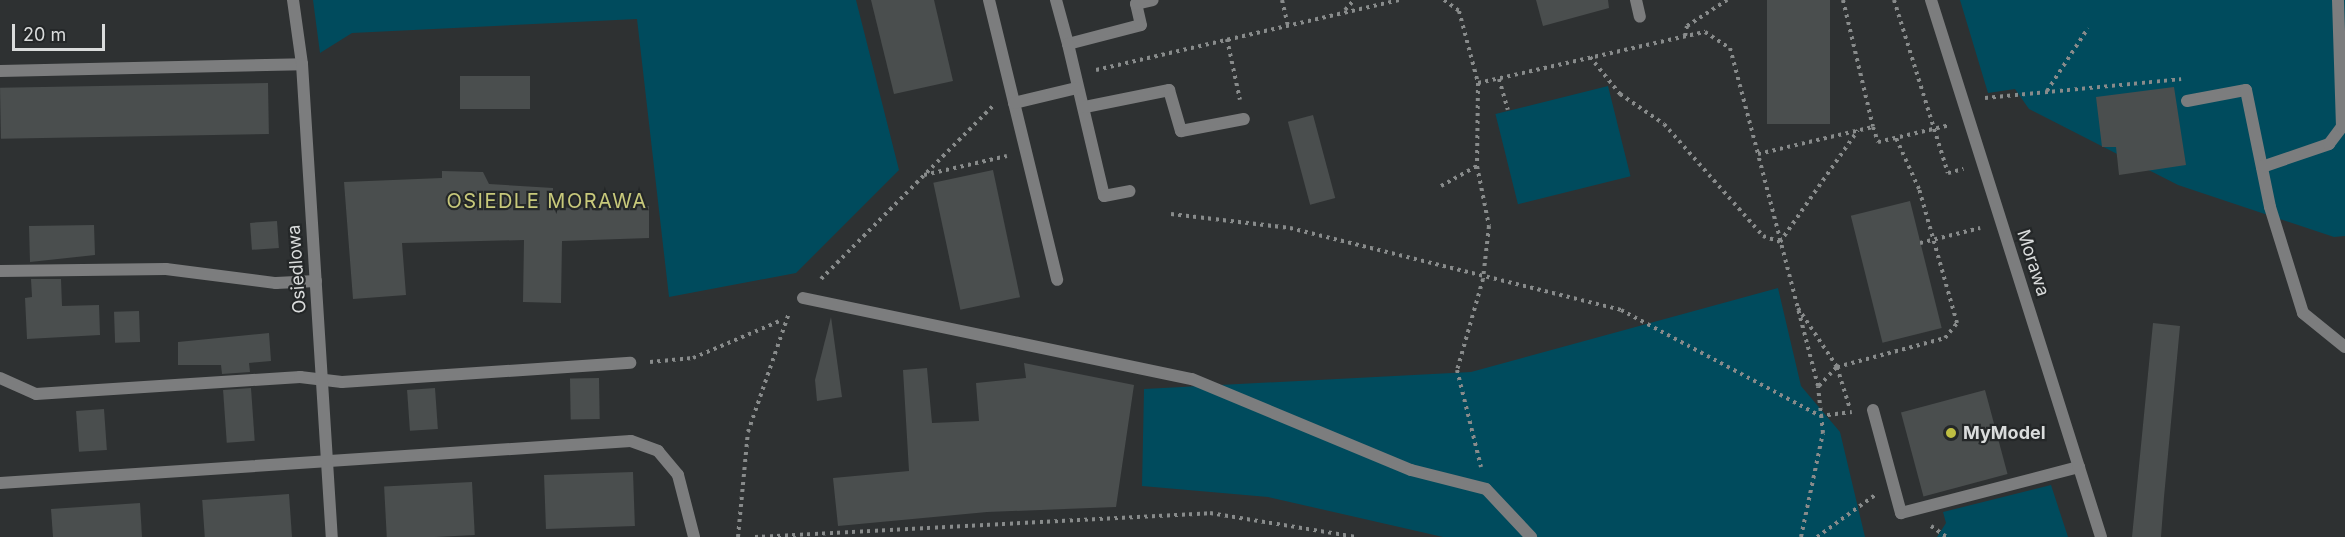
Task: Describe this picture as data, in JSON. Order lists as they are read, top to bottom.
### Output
{
  "streets": {
    "street": ["Morawa", "Osiedlowa"]
  },
  "districts": ["OSIEDLE MORAWA"],
  "places": ["MyModel"],
  "scale_bar": "20 m"
}
